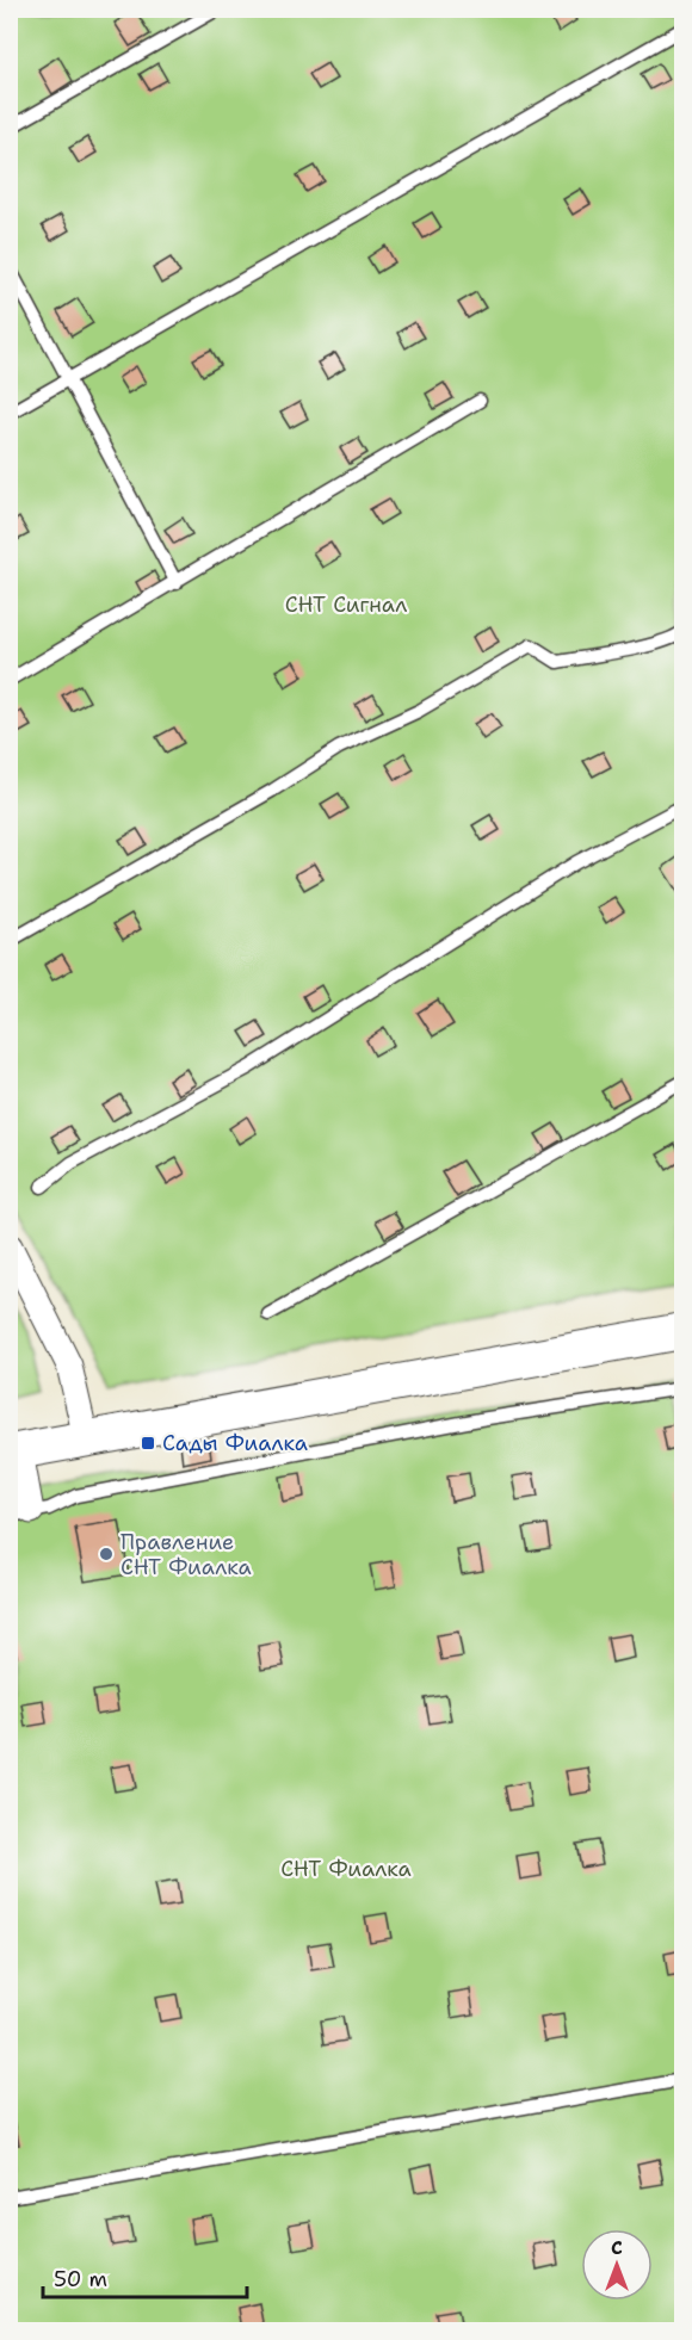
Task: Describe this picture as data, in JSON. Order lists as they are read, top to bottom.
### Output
{
  "parks": ["СНТ Сигнал", "СНТ Фиалка"],
  "places": {
    "transit": ["Сады Фиалка"],
    "other": ["Правление СНТ Фиалка"]
  },
  "scale_bar": "50 m",
  "north": "top"
}
